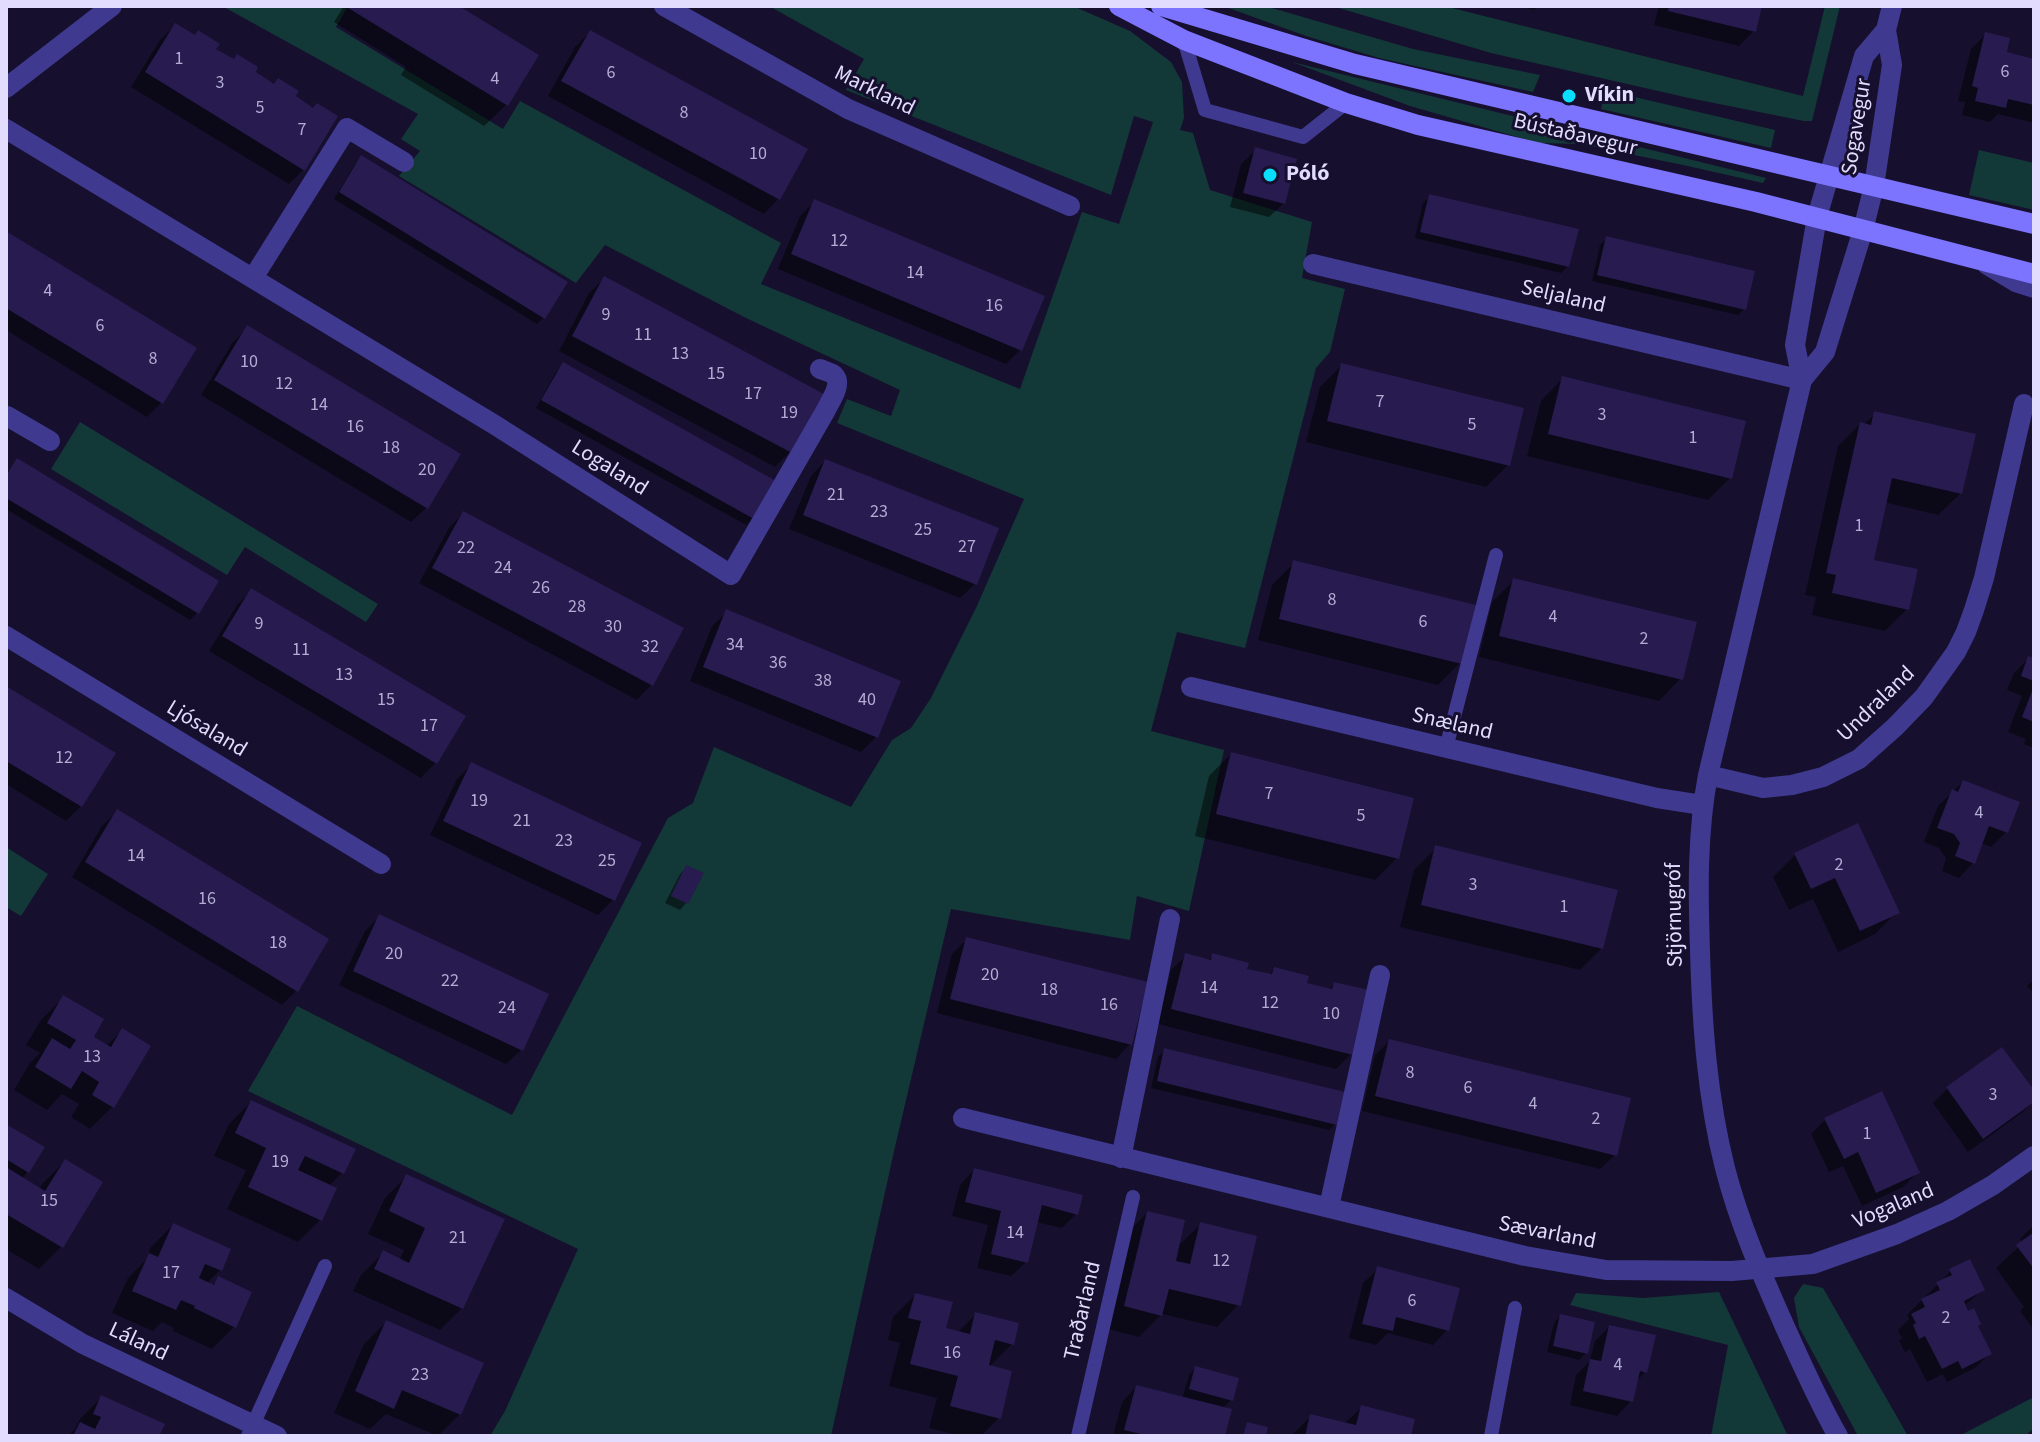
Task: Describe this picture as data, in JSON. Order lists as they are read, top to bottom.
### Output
{
  "streets": {
    "main road": ["Bústaðavegur"],
    "street": [
      "Markland",
      "Sogavegur",
      "Seljaland",
      "Logaland",
      "Undraland",
      "Snæland",
      "Ljósaland",
      "Stjörnugróf",
      "Vogaland",
      "Sævarland",
      "Láland"
    ],
    "lane": ["Traðarland"]
  },
  "crossings": [
    ["Sogavegur", "Bústaðavegur"],
    ["Sogavegur", "Stjörnugróf"],
    ["Bústaðavegur", "Stjörnugróf"],
    ["Seljaland", "Stjörnugróf"],
    ["Undraland", "Stjörnugróf"],
    ["Snæland", "Stjörnugróf"],
    ["Stjörnugróf", "Vogaland"],
    ["Stjörnugróf", "Sævarland"],
    ["Vogaland", "Sævarland"]
  ],
  "places": ["Víkin", "Póló"],
  "house_numbers": [
    "1",
    "6",
    "6",
    "4",
    "3",
    "5",
    "8",
    "7",
    "10",
    "12",
    "14",
    "4",
    "16",
    "9",
    "6",
    "11",
    "13",
    "8",
    "10",
    "15",
    "12",
    "17",
    "7",
    "14",
    "19",
    "3",
    "5",
    "16",
    "1",
    "18",
    "20",
    "21",
    "23",
    "1",
    "25",
    "27",
    "22",
    "24",
    "26",
    "8",
    "28",
    "4",
    "6",
    "9",
    "30",
    "2",
    "34",
    "32",
    "11",
    "36",
    "13",
    "38",
    "15",
    "40",
    "17",
    "12",
    "7",
    "19",
    "4",
    "5",
    "21",
    "23",
    "14",
    "25",
    "2",
    "3",
    "16",
    "1",
    "18",
    "20",
    "20",
    "22",
    "14",
    "18",
    "12",
    "16",
    "24",
    "10",
    "13",
    "8",
    "6",
    "3",
    "4",
    "2",
    "1",
    "19",
    "15",
    "14",
    "21",
    "12",
    "17",
    "6",
    "2",
    "16",
    "4",
    "23"
  ]
}
